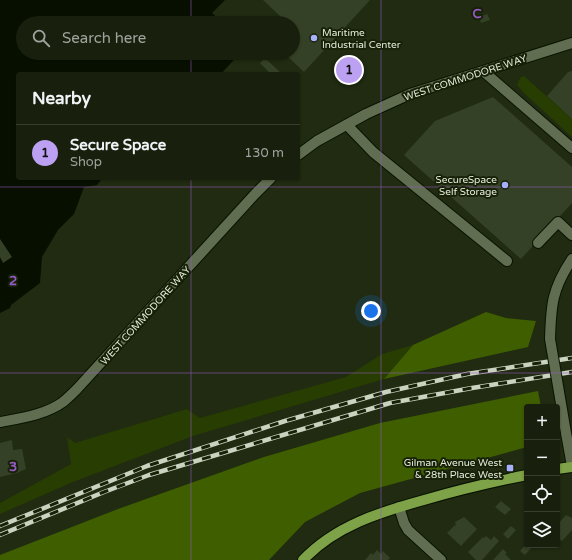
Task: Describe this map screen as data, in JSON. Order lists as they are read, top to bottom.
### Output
{
  "streets": {
    "street": ["WEST COMMODORE WAY"]
  },
  "places": {
    "other": ["Maritime Industrial Center", "SecureSpace Self Storage"],
    "transit": ["Gilman Avenue West & 28th Place West"]
  },
  "page": {
    "search": "Search here",
    "pins": "1",
    "heading": "Nearby",
    "list": [
      {
        "mark": "1",
        "name": "Secure Space",
        "note": "Shop",
        "value": "130 m"
      }
    ],
    "map_buttons": ["+", "−"]
  },
  "grid": {
    "columns": ["C"],
    "rows": ["2", "3"]
  }
}
